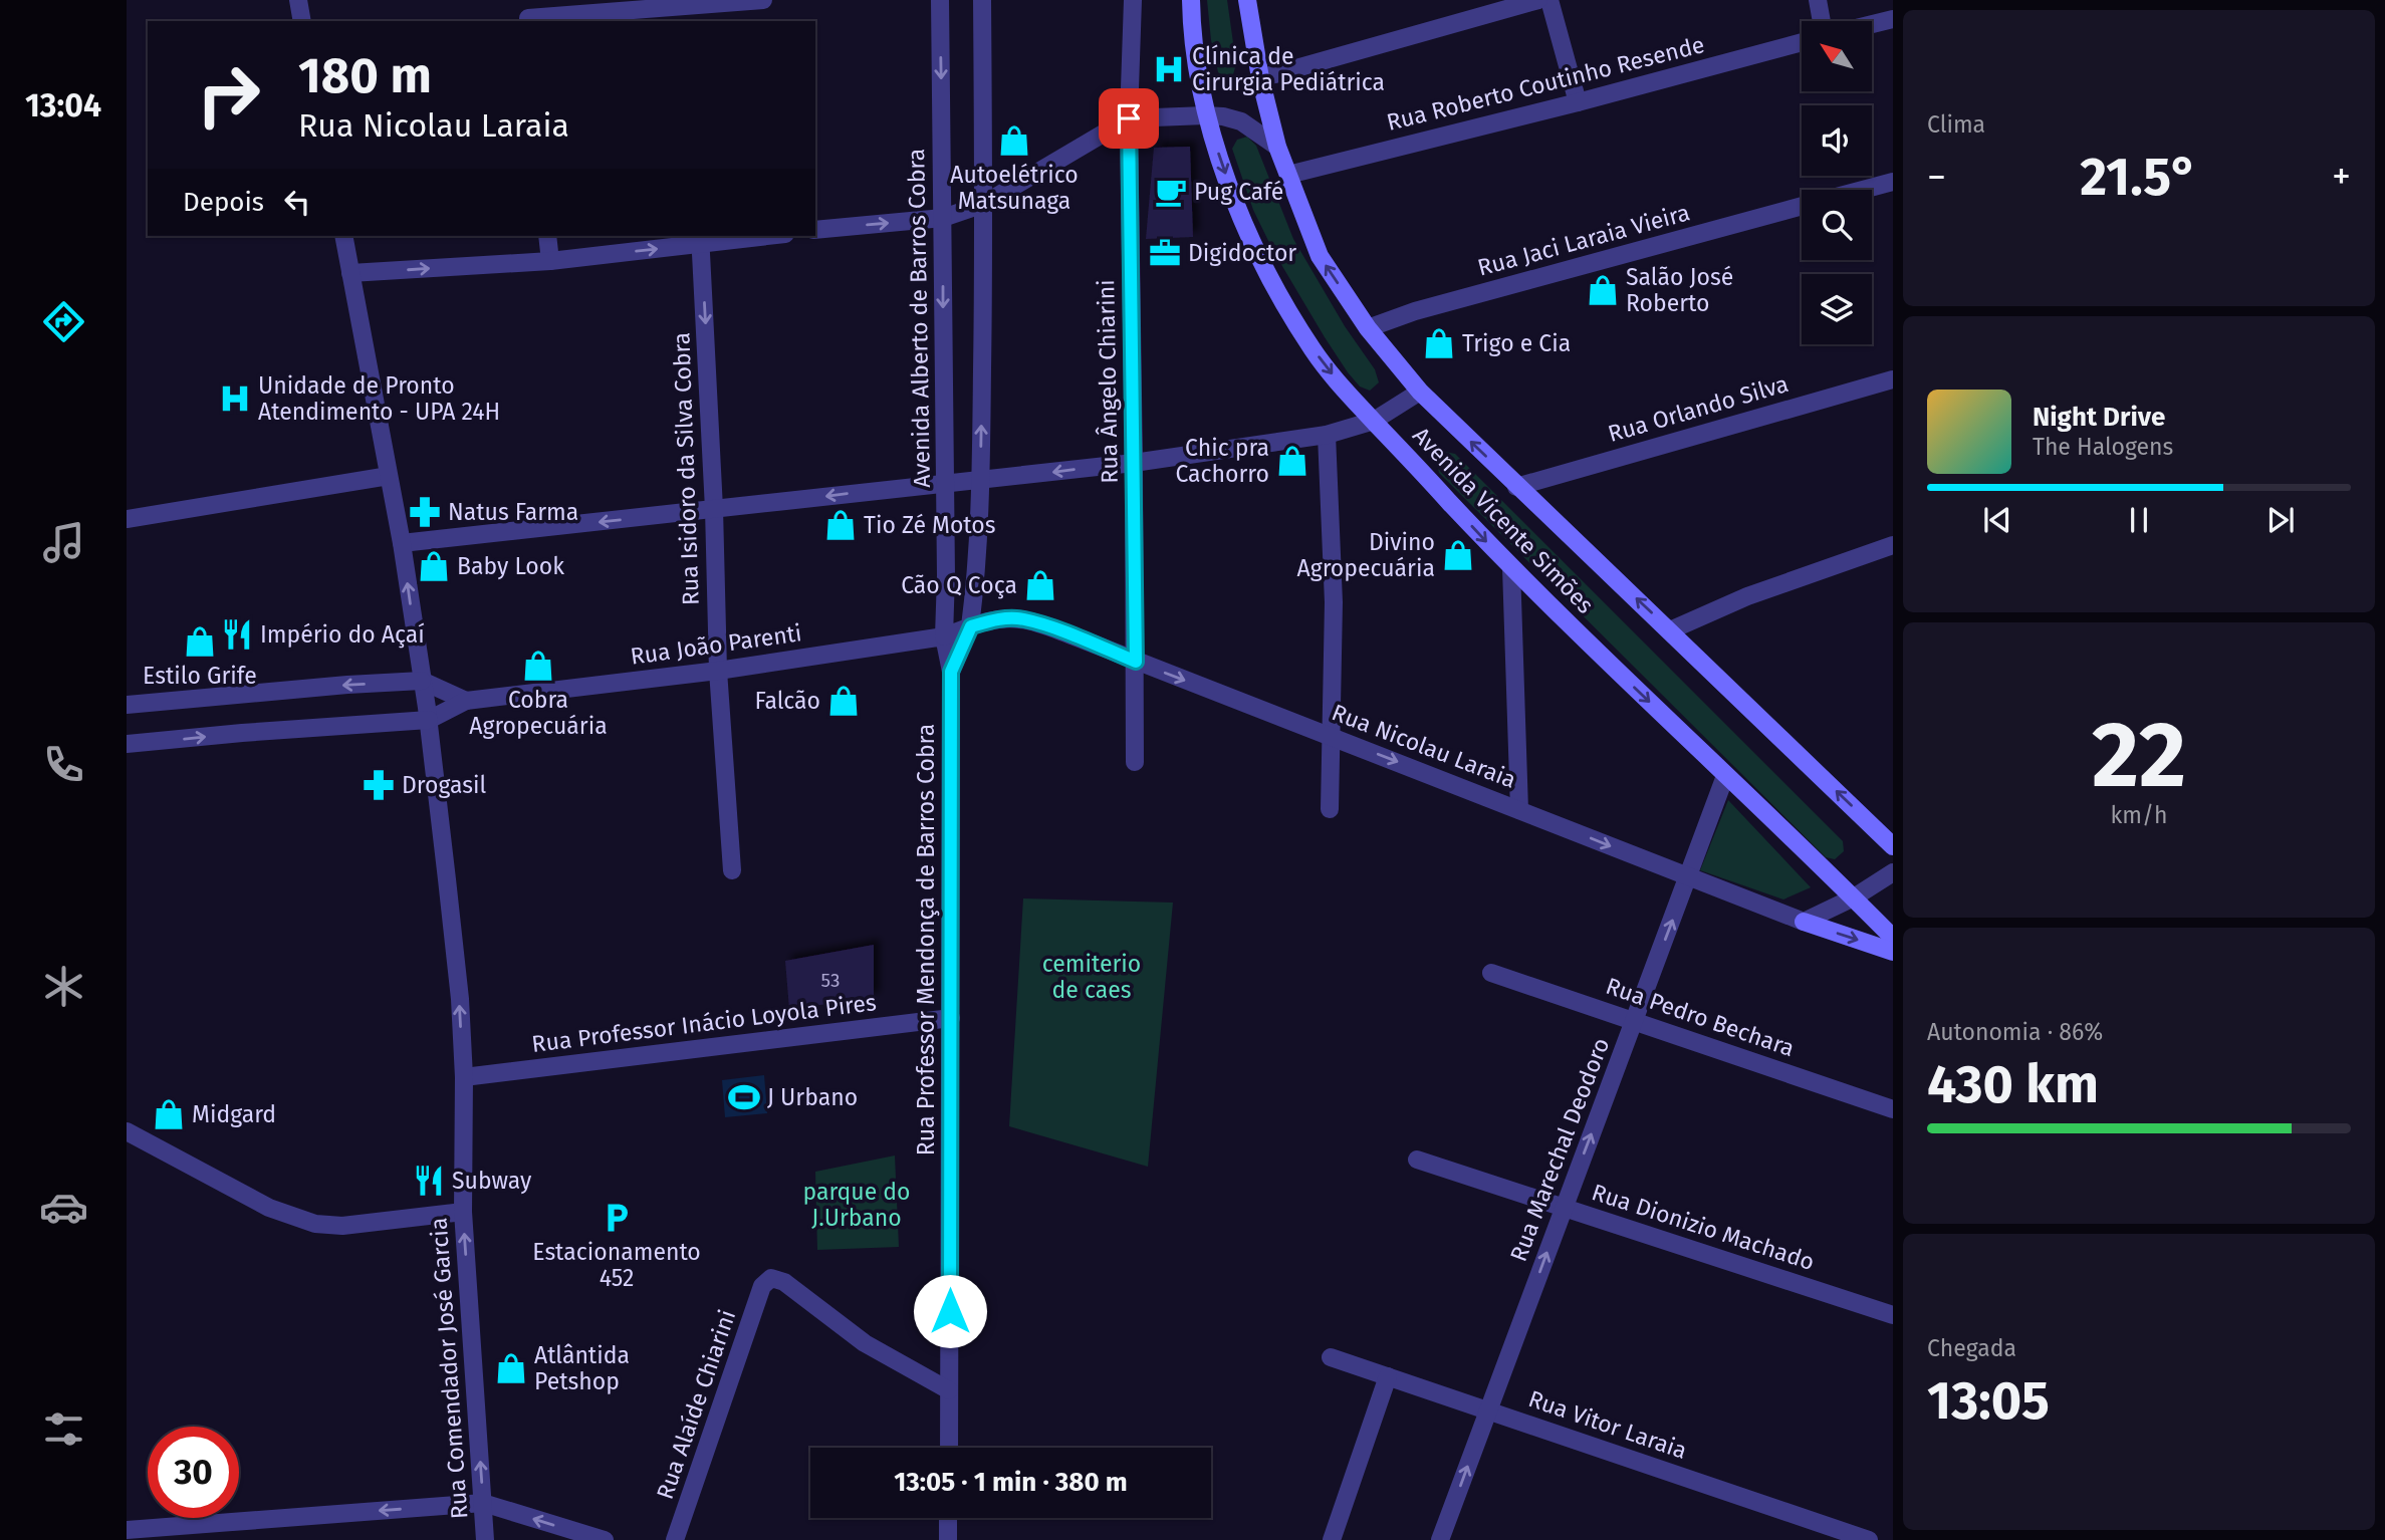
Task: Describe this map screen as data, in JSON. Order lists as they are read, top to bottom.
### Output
{
  "streets": {
    "main road": ["Avenida Vicente Simões"],
    "street": [
      "Rua Roberto Coutinho Resende",
      "Rua Jaci Laraia Vieira",
      "Avenida Alberto de Barros Cobra",
      "Rua Ângelo Chiarini",
      "Rua Orlando Silva",
      "Rua Isidoro da Silva Cobra",
      "Rua João Parenti",
      "Rua Nicolau Laraia",
      "Rua Professor Mendonça de Barros Cobra",
      "Rua Pedro Bechara",
      "Rua Professor Inácio Loyola Pires",
      "Rua Marechal Deodoro",
      "Rua Dionizio Machado",
      "Rua Comendador José Garcia",
      "Rua Alaíde Chiarini",
      "Rua Vitor Laraia"
    ]
  },
  "crossings": [
    ["Rua Roberto Coutinho Resende", "Avenida Vicente Simões"],
    ["Rua Jaci Laraia Vieira", "Avenida Vicente Simões"],
    ["Avenida Alberto de Barros Cobra", "Rua João Parenti"],
    ["Avenida Alberto de Barros Cobra", "Rua Professor Mendonça de Barros Cobra"],
    ["Rua Ângelo Chiarini", "Rua Nicolau Laraia"],
    ["Rua Orlando Silva", "Avenida Vicente Simões"],
    ["Rua Isidoro da Silva Cobra", "Rua João Parenti"],
    ["Avenida Vicente Simões", "Rua Marechal Deodoro"],
    ["Rua João Parenti", "Rua Nicolau Laraia"],
    ["Rua João Parenti", "Rua Professor Mendonça de Barros Cobra"],
    ["Rua João Parenti", "Rua Comendador José Garcia"],
    ["Rua Nicolau Laraia", "Rua Professor Mendonça de Barros Cobra"],
    ["Rua Nicolau Laraia", "Rua Marechal Deodoro"],
    ["Rua Professor Mendonça de Barros Cobra", "Rua Professor Inácio Loyola Pires"],
    ["Rua Professor Mendonça de Barros Cobra", "Rua Alaíde Chiarini"],
    ["Rua Pedro Bechara", "Rua Marechal Deodoro"],
    ["Rua Professor Inácio Loyola Pires", "Rua Comendador José Garcia"],
    ["Rua Marechal Deodoro", "Rua Dionizio Machado"],
    ["Rua Marechal Deodoro", "Rua Vitor Laraia"]
  ],
  "one_way": [
    "Rua Isidoro da Silva Cobra",
    "Rua Nicolau Laraia",
    "Rua Marechal Deodoro",
    "Rua Comendador José Garcia"
  ],
  "parks": ["cemiterio de caes", "parque do J.Urbano"],
  "places": {
    "hospital": ["Clínica de Cirurgia Pediátrica", "Unidade de Pronto Atendimento - UPA 24H"],
    "shop": [
      "Autoelétrico Matsunaga",
      "Salão José Roberto",
      "Trigo e Cia",
      "Chic pra Cachorro",
      "Tio Zé Motos",
      "Divino Agropecuária",
      "Baby Look",
      "Cão Q Coça",
      "Estilo Grife",
      "Cobra Agropecuária",
      "Falcão",
      "Midgard",
      "Atlântida Petshop"
    ],
    "cafe": ["Pug Café"],
    "office": ["Digidoctor"],
    "pharmacy": ["Natus Farma", "Drogasil"],
    "restaurant": ["Império do Açaí", "Subway"],
    "sports": ["J Urbano"],
    "parking": ["Estacionamento 452"]
  },
  "house_numbers": ["53"],
  "north": "top left",
  "page": {
    "tabs": "13:04",
    "tile": [
      "Clima",
      ["22", "km/h"],
      ["Autonomia · 86%", "430 km"],
      ["Chegada", "13:05"]
    ],
    "turn": ["180 m", "Rua Nicolau Laraia"],
    "heat": ["−", "21.5°", "+"],
    "then": "Depois",
    "song": ["Night Drive", "The Halogens"],
    "limit": "30",
    "trip": "13:05 · 1 min · 380 m"
  }
}
